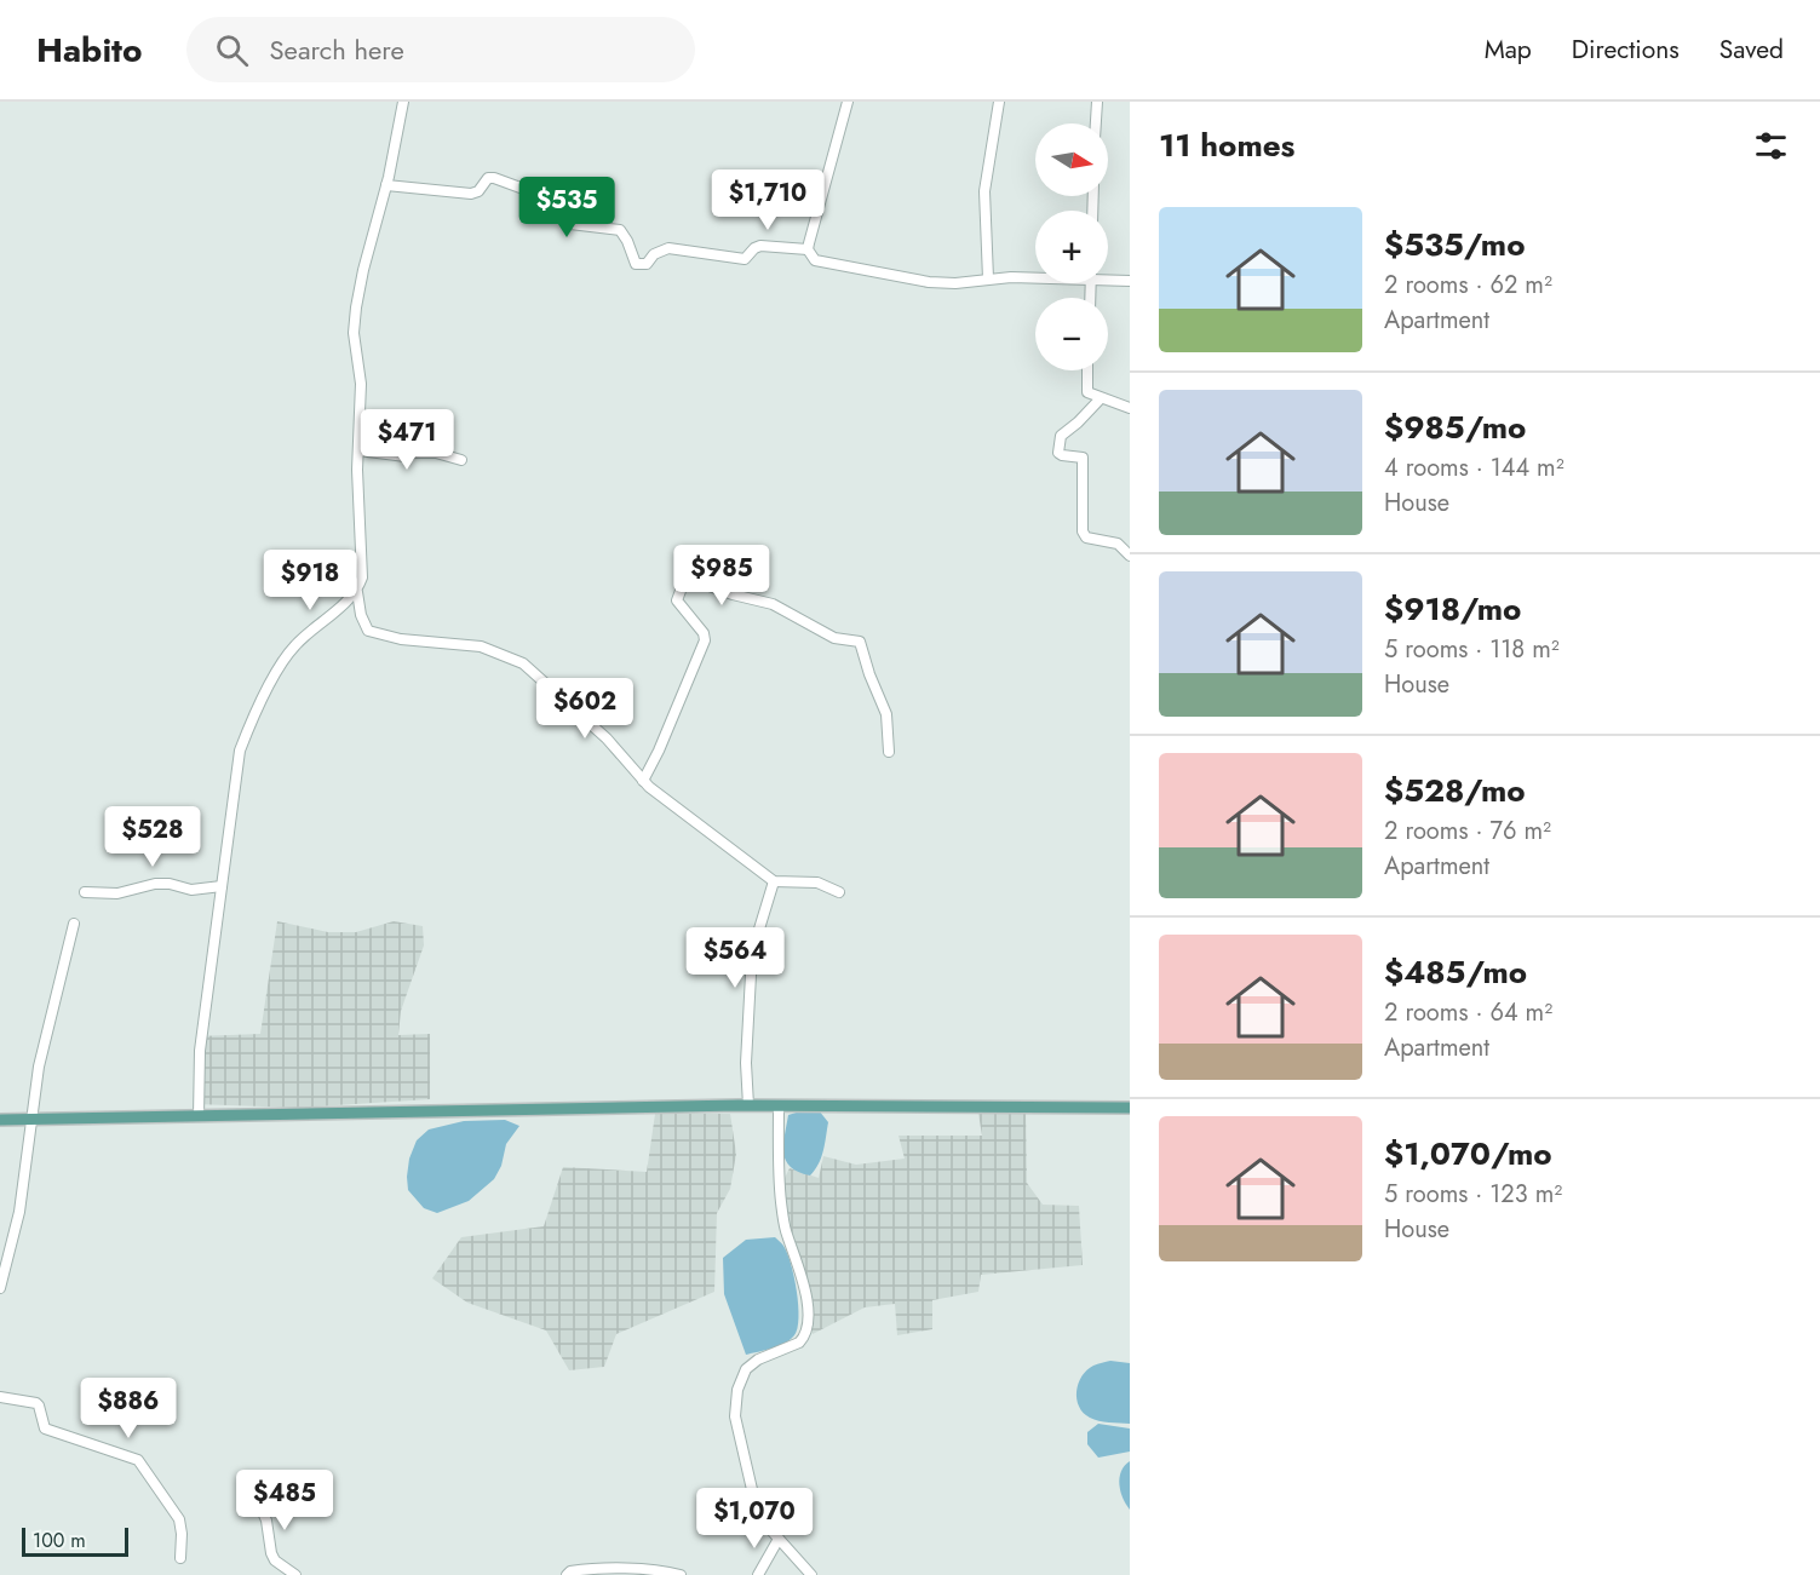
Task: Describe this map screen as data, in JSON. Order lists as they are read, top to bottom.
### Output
{
  "scale_bar": "100 m",
  "north": "right",
  "page": {
    "header": "Habito",
    "search": "Search here",
    "nav": ["Map", "Directions", "Saved"],
    "heading": "11 homes",
    "map_buttons": ["+", "−"],
    "price": [
      "$1,710",
      "$535",
      "$471",
      "$985",
      "$918",
      "$602",
      "$528",
      "$564",
      "$886",
      "$485",
      "$1,070"
    ],
    "list": [
      {
        "name": "$535/mo",
        "note": "2 rooms · 62 m² · Apartment"
      },
      {
        "name": "$985/mo",
        "note": "4 rooms · 144 m² · House"
      },
      {
        "name": "$918/mo",
        "note": "5 rooms · 118 m² · House"
      },
      {
        "name": "$528/mo",
        "note": "2 rooms · 76 m² · Apartment"
      },
      {
        "name": "$485/mo",
        "note": "2 rooms · 64 m² · Apartment"
      },
      {
        "name": "$1,070/mo",
        "note": "5 rooms · 123 m² · House"
      }
    ],
    "scale": "100 m"
  }
}
